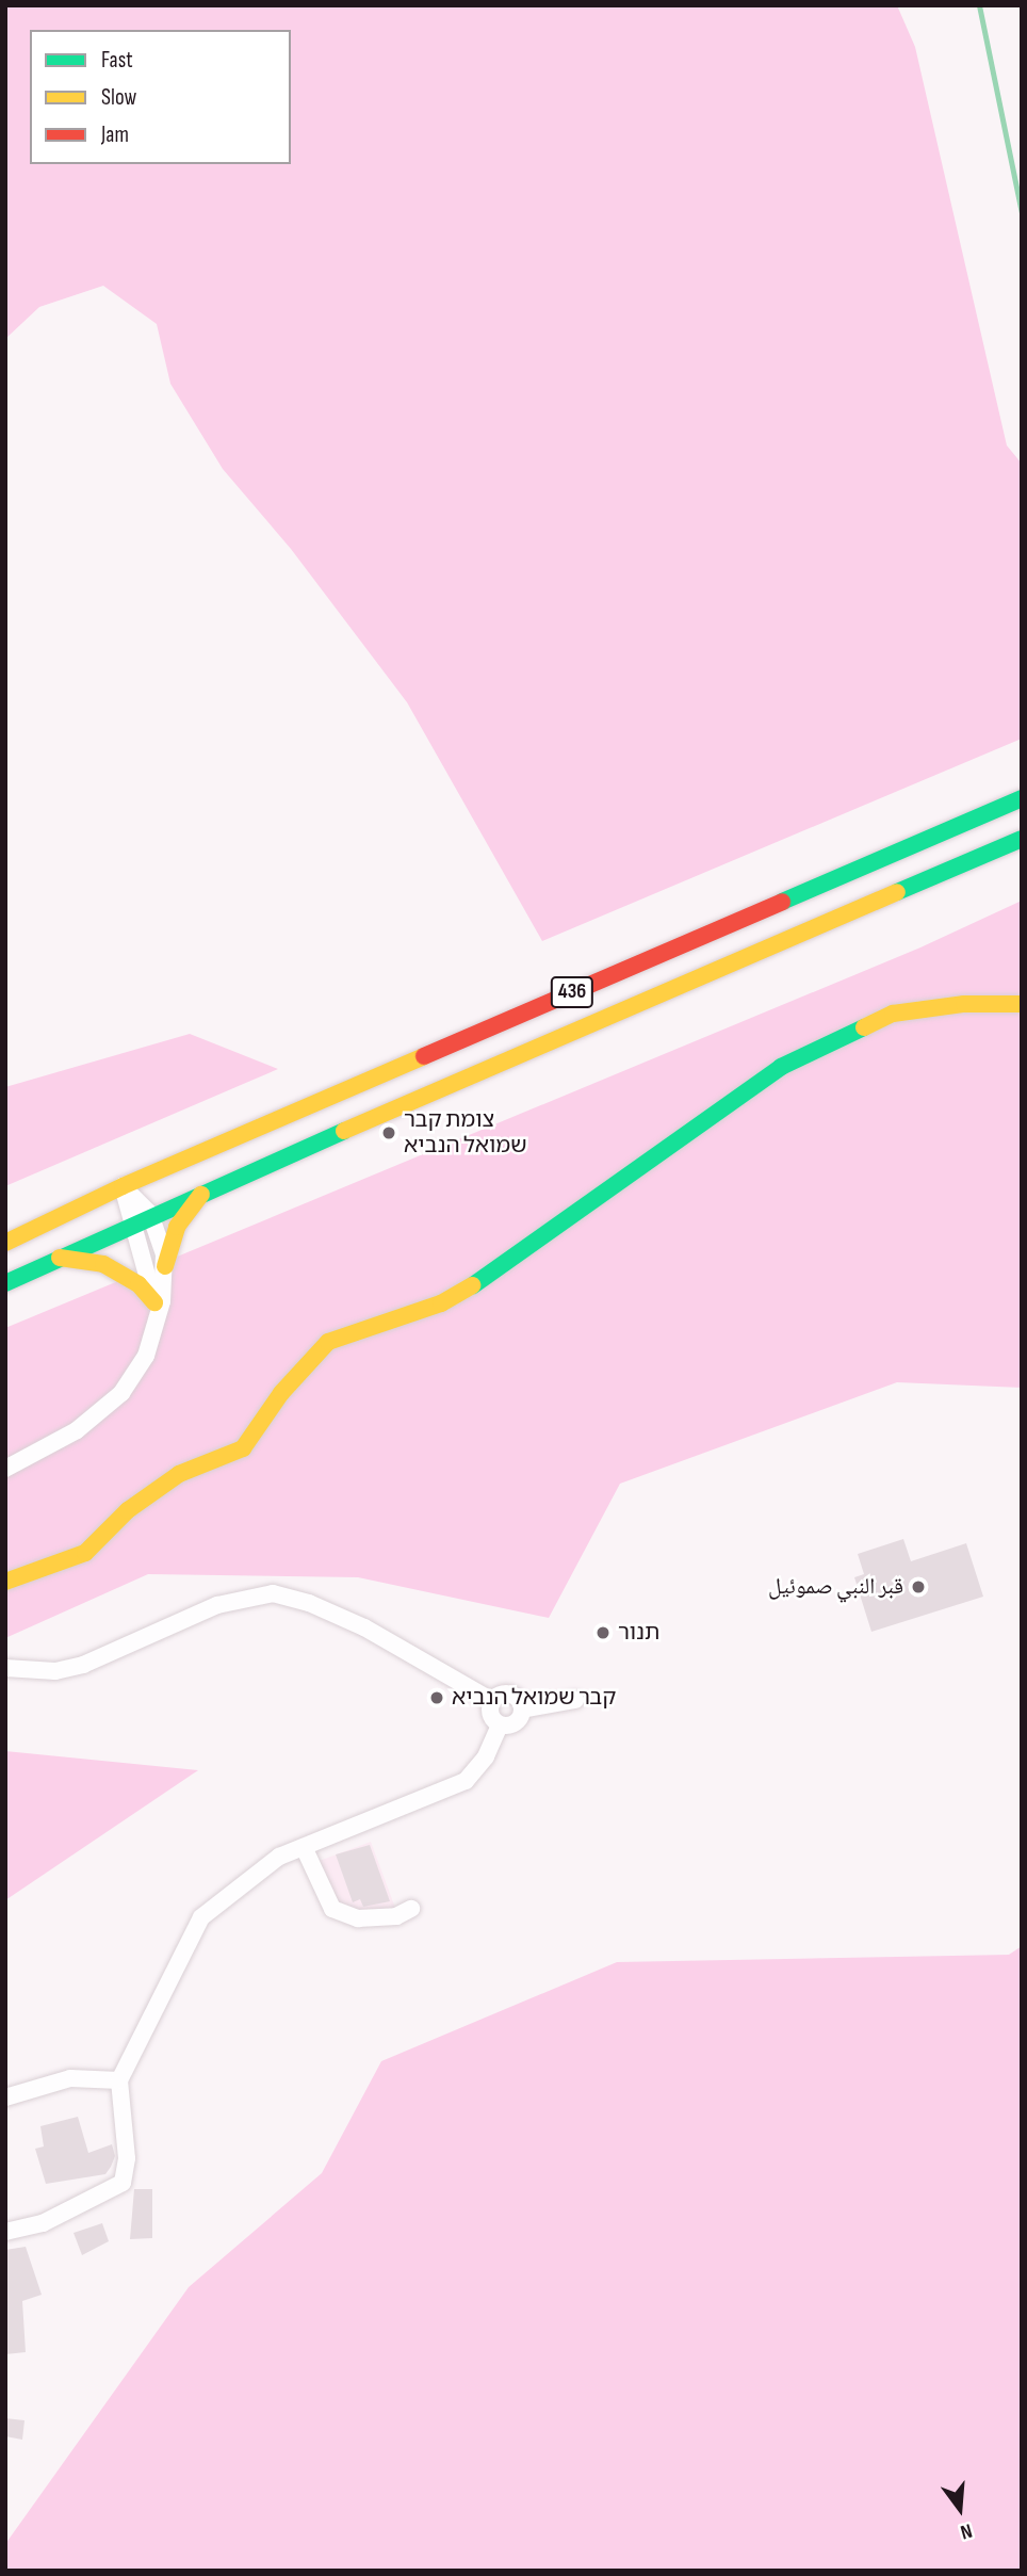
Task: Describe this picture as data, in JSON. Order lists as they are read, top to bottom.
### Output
{
  "streets": {
    "main road": ["436"]
  },
  "places": [
    "צומת קבר שמואל הנביא",
    "قبر النبي صموئيل",
    "תנור",
    "קבר שמואל הנביא"
  ],
  "legend": ["Fast", "Slow", "Jam"],
  "north": "bottom"
}
